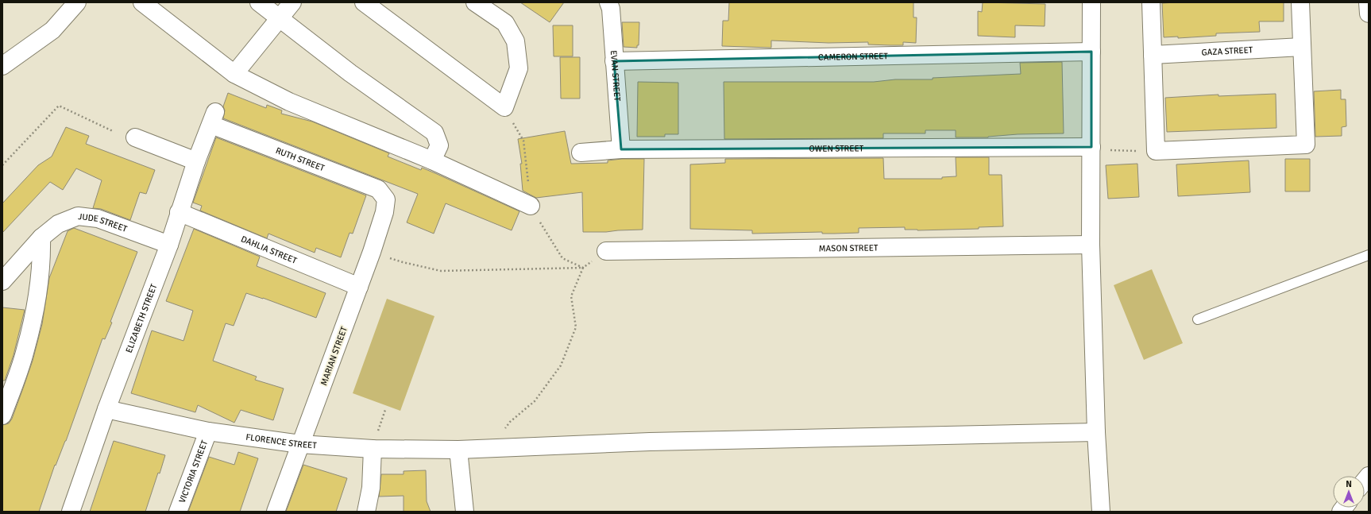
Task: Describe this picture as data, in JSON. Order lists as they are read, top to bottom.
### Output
{
  "streets": {
    "street": [
      "GAZA STREET",
      "CAMERON STREET",
      "EVAN STREET",
      "OWEN STREET",
      "RUTH STREET",
      "JUDE STREET",
      "MASON STREET",
      "DAHLIA STREET",
      "ELIZABETH STREET",
      "MARIAN STREET",
      "FLORENCE STREET",
      "VICTORIA STREET"
    ]
  },
  "crossings": [
    ["CAMERON STREET", "EVAN STREET"],
    ["EVAN STREET", "OWEN STREET"],
    ["RUTH STREET", "ELIZABETH STREET"],
    ["RUTH STREET", "MARIAN STREET"],
    ["JUDE STREET", "ELIZABETH STREET"],
    ["DAHLIA STREET", "ELIZABETH STREET"],
    ["DAHLIA STREET", "MARIAN STREET"],
    ["ELIZABETH STREET", "FLORENCE STREET"],
    ["MARIAN STREET", "FLORENCE STREET"],
    ["FLORENCE STREET", "VICTORIA STREET"]
  ],
  "north": "top"
}
